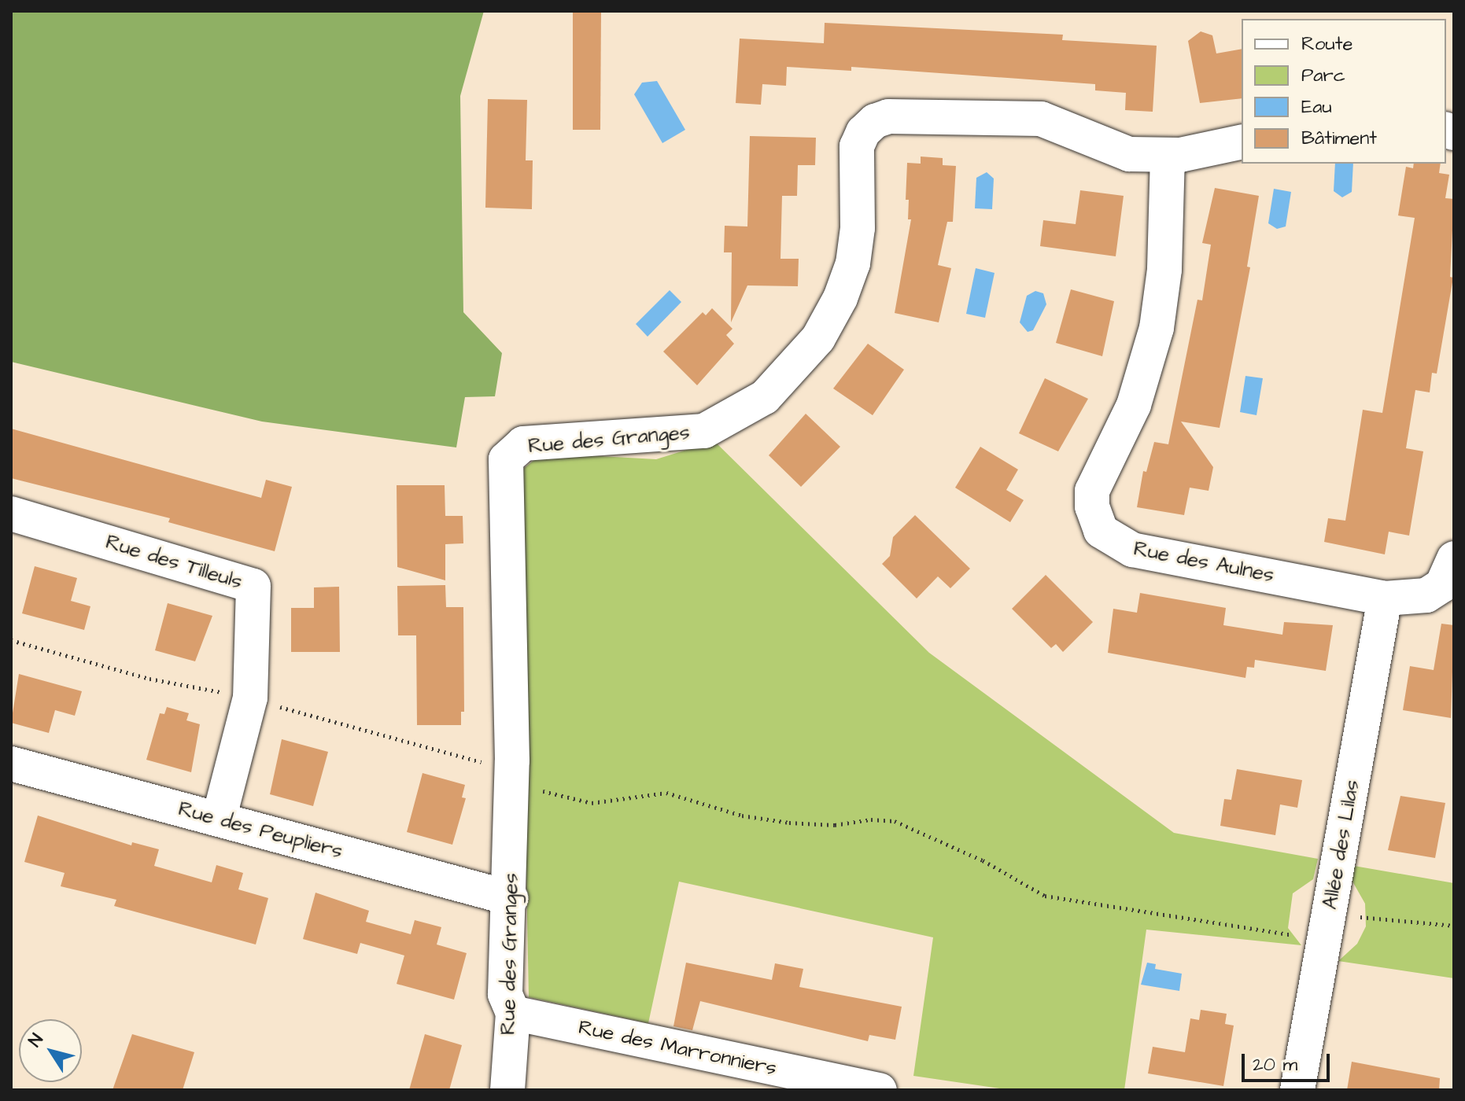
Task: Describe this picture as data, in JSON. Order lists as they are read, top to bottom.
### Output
{
  "streets": {
    "street": [
      "Rue des Granges",
      "Rue des Tilleuls",
      "Rue des Aulnes",
      "Rue des Peupliers",
      "Allée des Lilas",
      "Rue des Marronniers"
    ]
  },
  "crossings": [
    ["Rue des Granges", "Rue des Aulnes"],
    ["Rue des Granges", "Rue des Peupliers"],
    ["Rue des Granges", "Rue des Marronniers"],
    ["Rue des Tilleuls", "Rue des Peupliers"],
    ["Rue des Aulnes", "Allée des Lilas"]
  ],
  "legend": [
    "Route",
    "Parc",
    "Eau",
    "Bâtiment"
  ],
  "scale_bar": "20 m",
  "north": "top left"
}
